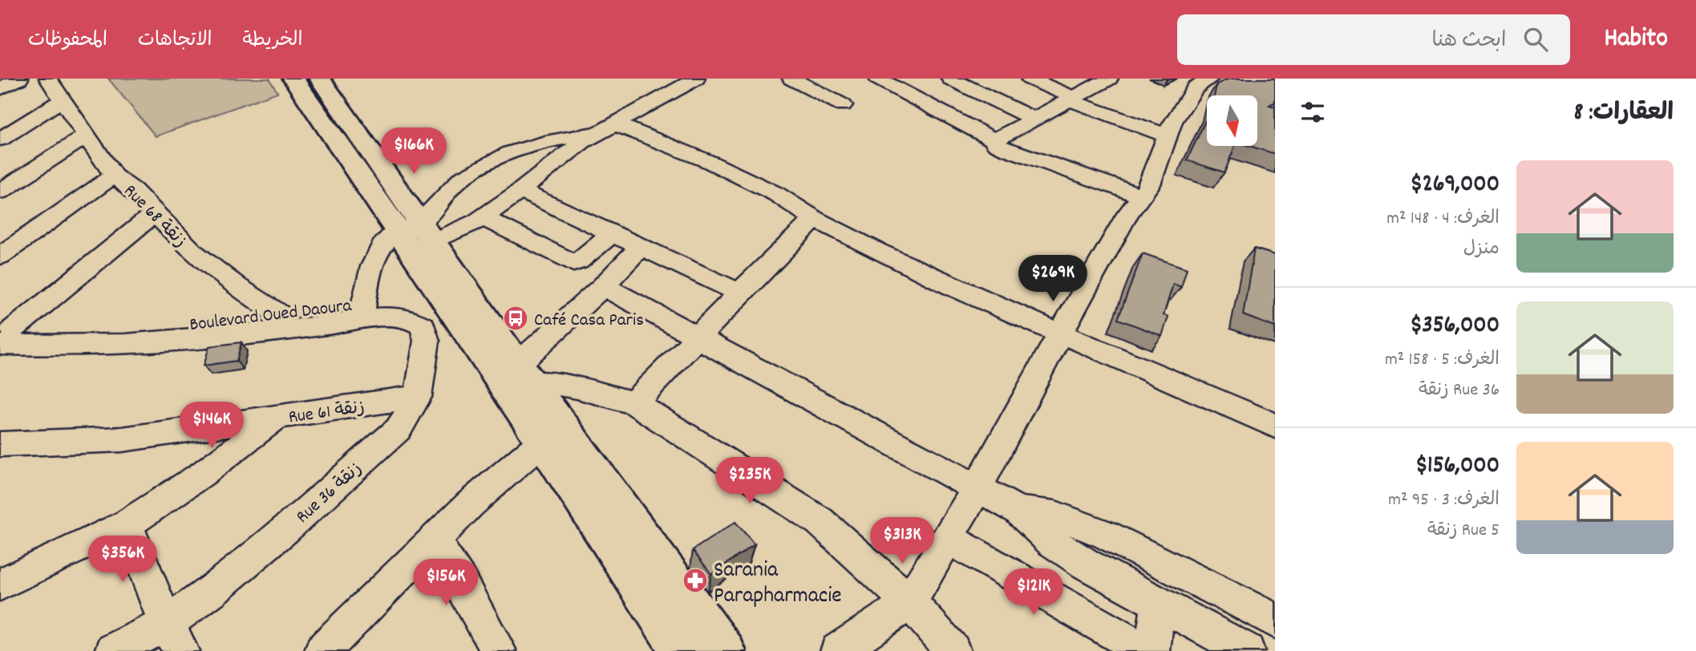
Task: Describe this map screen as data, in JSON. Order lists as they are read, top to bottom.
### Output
{
  "streets": {
    "street": [
      "Rue 68 زنقة",
      "Boulevard Oued Daoura",
      "Rue 61 زنقة",
      "Rue 36 زنقة"
    ]
  },
  "crossings": [
    ["Rue 68 زنقة", "Boulevard Oued Daoura"],
    ["Boulevard Oued Daoura", "Rue 36 زنقة"],
    ["Rue 61 زنقة", "Rue 36 زنقة"]
  ],
  "places": {
    "bus stop": ["Café Casa Paris"],
    "pharmacy": ["Sarania Parapharmacie"]
  },
  "north": "bottom",
  "page": {
    "header": "Habito",
    "search": "ابحث هنا",
    "nav": ["الخريطة", "الاتجاهات", "المحفوظات"],
    "heading": "العقارات: 8",
    "price": [
      "$166K",
      "$269K",
      "$146K",
      "$235K",
      "$313K",
      "$356K",
      "$156K",
      "$121K"
    ],
    "list": [
      {
        "name": "$269,000",
        "note": "الغرف: 4 · 148 m² · منزل"
      },
      {
        "name": "$356,000",
        "note": "الغرف: 5 · 158 m² · Rue 36 زنقة"
      },
      {
        "name": "$156,000",
        "note": "الغرف: 3 · 95 m² · Rue 5 زنقة"
      }
    ]
  }
}
